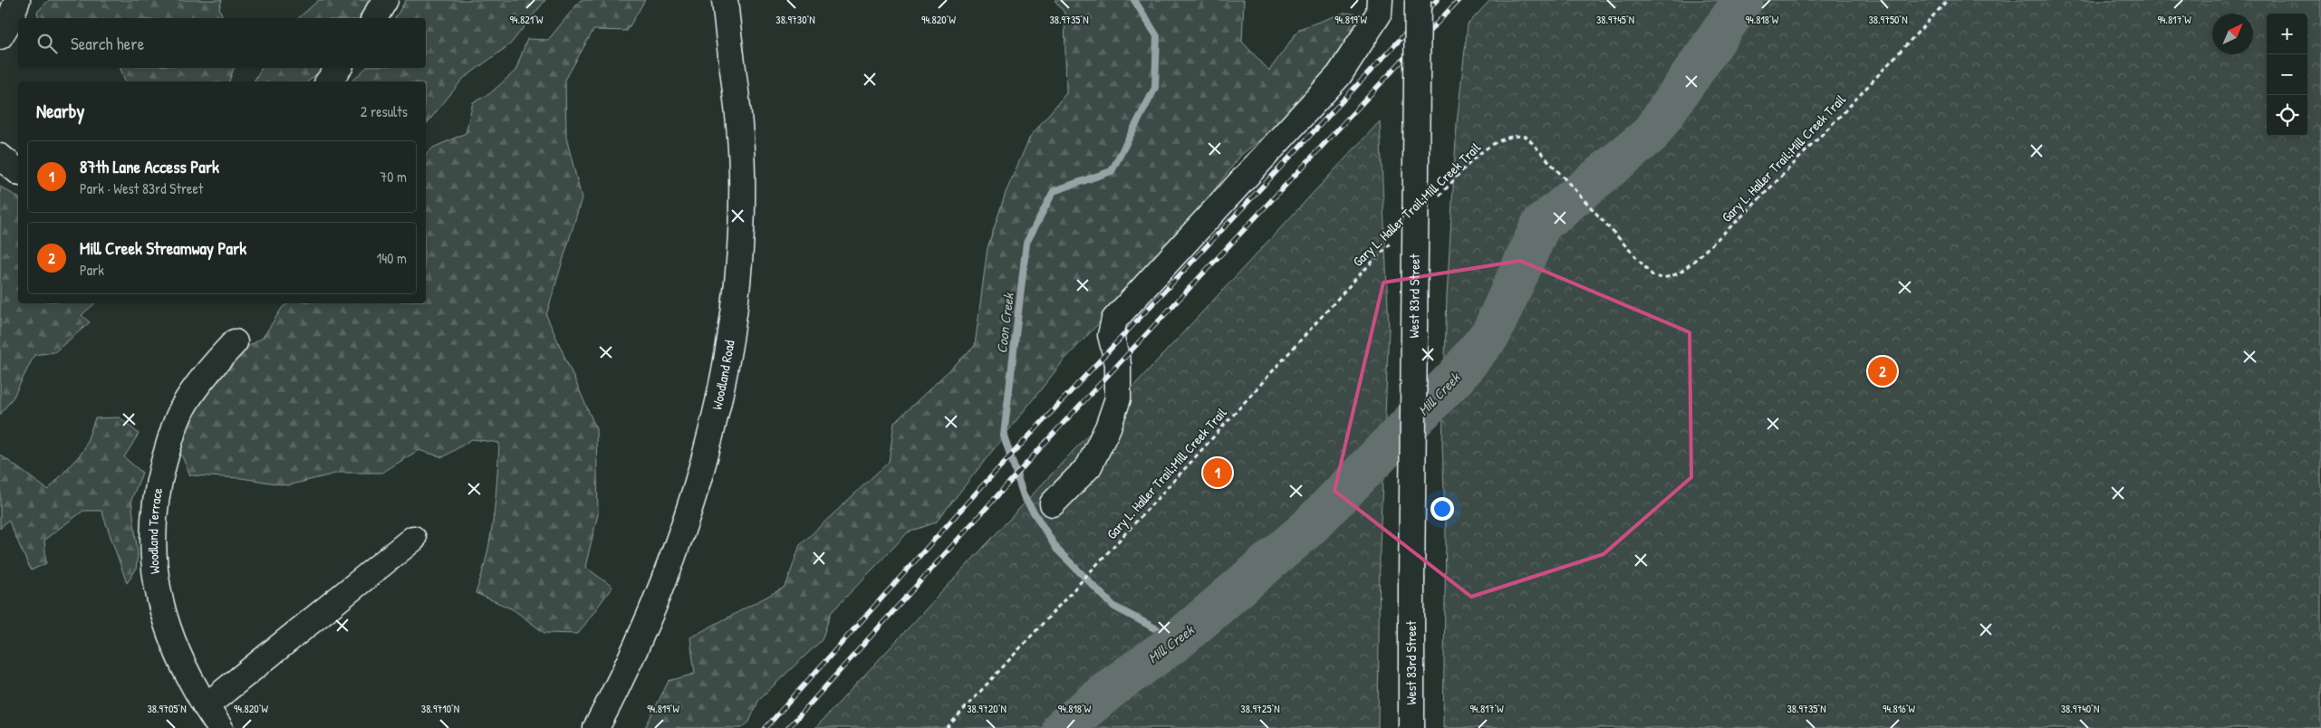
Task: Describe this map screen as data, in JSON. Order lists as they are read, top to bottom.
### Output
{
  "streets": {
    "main road": ["West 83rd Street", "Woodland Road", "Woodland Terrace"],
    "path": ["Gary L. Haller Trail;Mill Creek Trail"]
  },
  "water": ["Coon Creek", "Mill Creek"],
  "north": "top right",
  "page": {
    "map_buttons": ["+", "−"],
    "search": "Search here",
    "heading": ["Nearby", "2 results"],
    "list": [
      {
        "mark": "1",
        "name": "87th Lane Access Park",
        "note": "Park · West 83rd Street",
        "value": "70 m"
      },
      {
        "mark": "2",
        "name": "Mill Creek Streamway Park",
        "note": "Park",
        "value": "140 m"
      }
    ],
    "pins": ["2", "1"]
  },
  "coordinates": [
    "38.9730°N",
    "38.9735°N",
    "38.9745°N",
    "38.9750°N",
    "94.821°W",
    "94.820°W",
    "94.819°W",
    "94.818°W",
    "94.817°W",
    "94.816°W",
    "38.9705°N",
    "38.9710°N",
    "38.9720°N",
    "38.9725°N",
    "38.9740°N"
  ]
}
